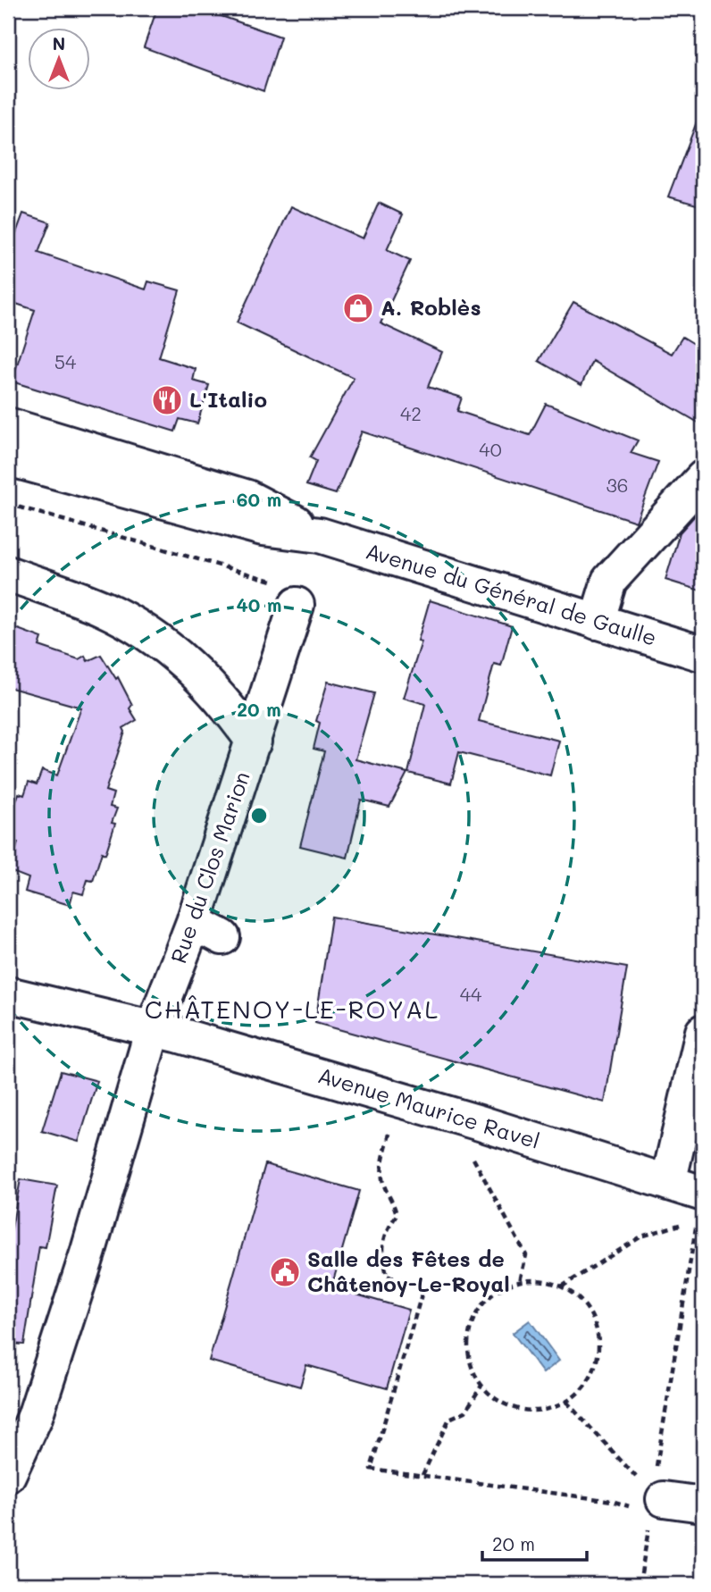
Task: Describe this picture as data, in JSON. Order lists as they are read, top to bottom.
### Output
{
  "streets": {
    "street": ["Avenue du Général de Gaulle", "Rue du Clos Marion", "Avenue Maurice Ravel"]
  },
  "crossings": [
    ["Rue du Clos Marion", "Avenue Maurice Ravel"]
  ],
  "districts": ["CHÂTENOY-LE-ROYAL"],
  "places": {
    "shop": ["A. Roblès"],
    "restaurant": ["L'Italio"],
    "public building": ["Salle des Fêtes de Châtenoy-Le-Royal"]
  },
  "house_numbers": [
    "54",
    "42",
    "40",
    "36",
    "44"
  ],
  "scale_bar": "20 m",
  "north": "top",
  "rings": ["60 m", "40 m", "20 m"]
}
